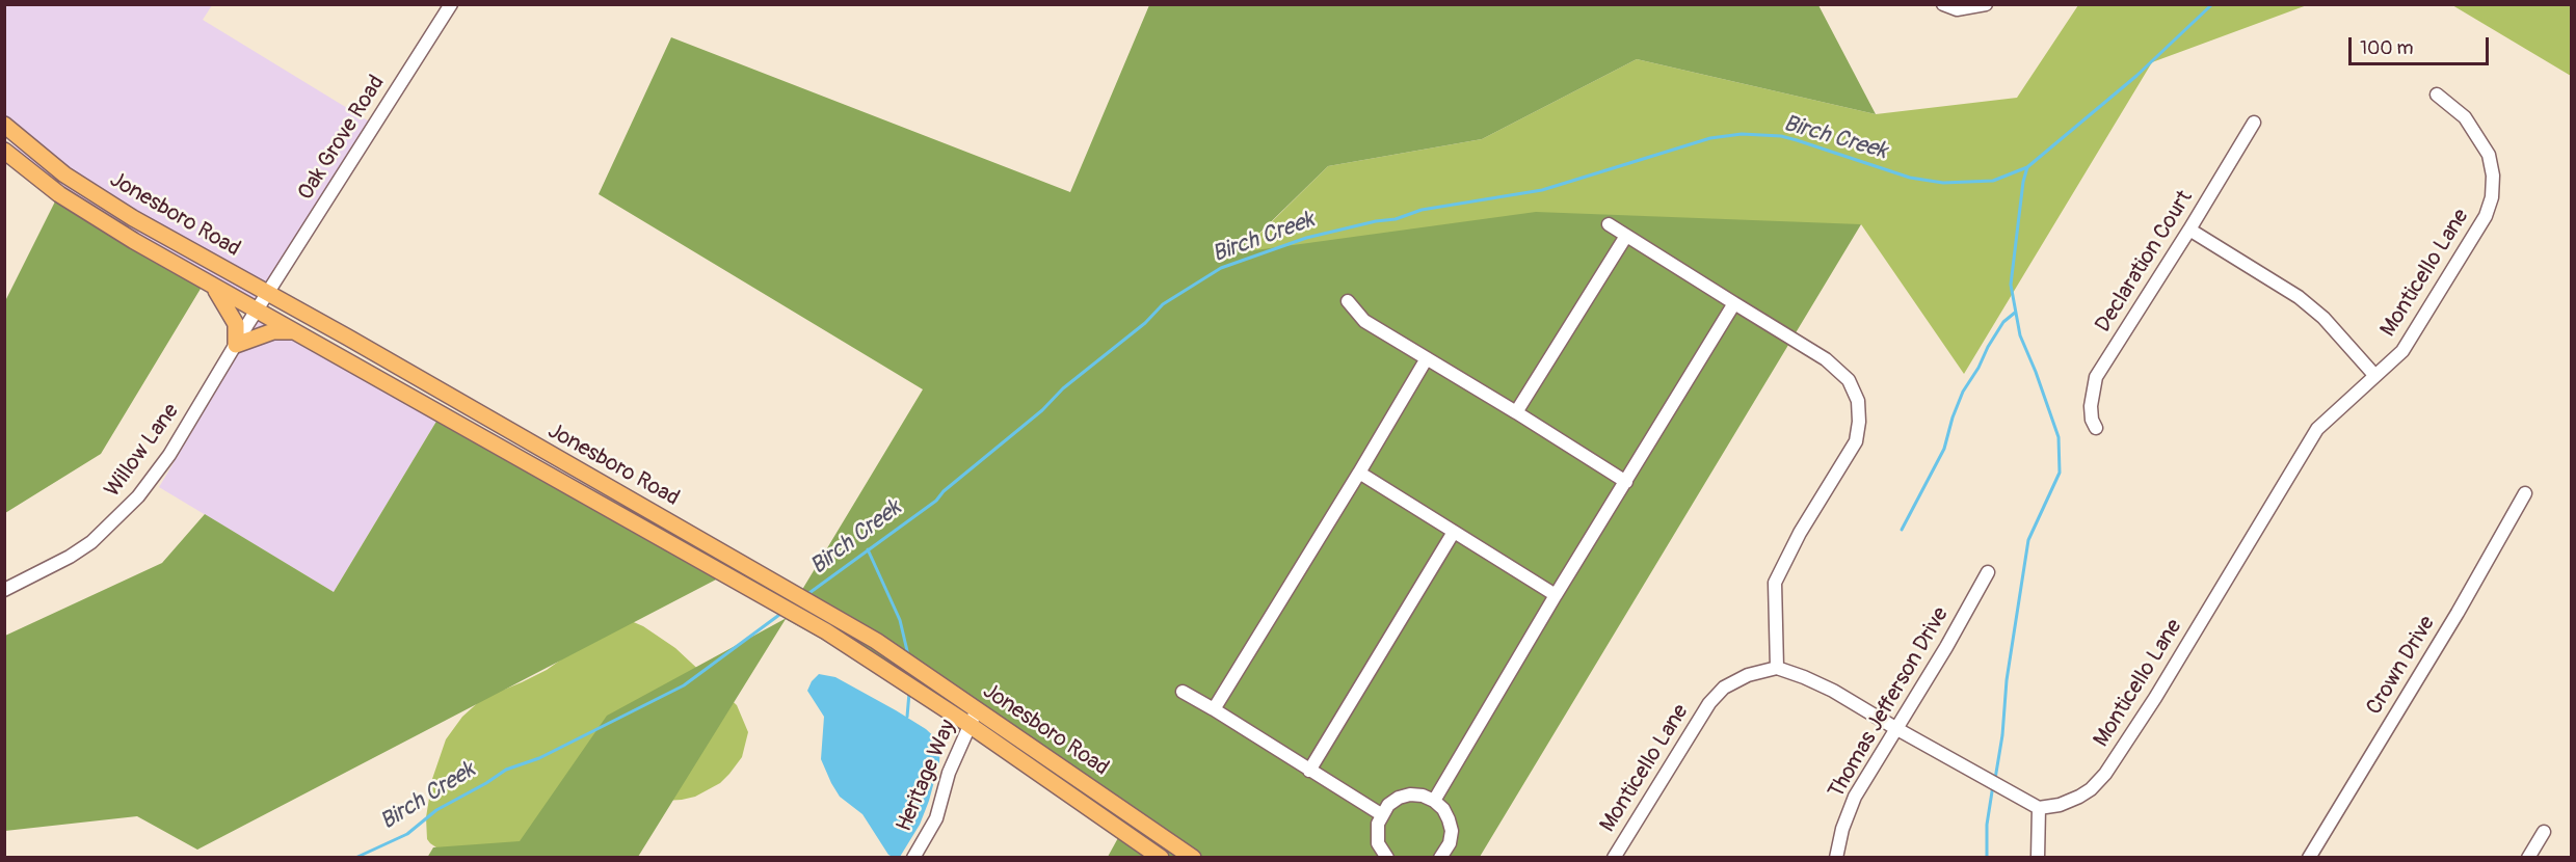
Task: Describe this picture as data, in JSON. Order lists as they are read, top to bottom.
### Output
{
  "streets": {
    "main road": ["Jonesboro Road"],
    "street": [
      "Oak Grove Road",
      "Declaration Court",
      "Monticello Lane",
      "Willow Lane",
      "Crown Drive",
      "Thomas Jefferson Drive",
      "Heritage Way"
    ]
  },
  "crossings": [
    ["Oak Grove Road", "Jonesboro Road"],
    ["Oak Grove Road", "Willow Lane"],
    ["Jonesboro Road", "Willow Lane"],
    ["Jonesboro Road", "Heritage Way"]
  ],
  "water": ["Birch Creek"],
  "scale_bar": "100 m"
}
